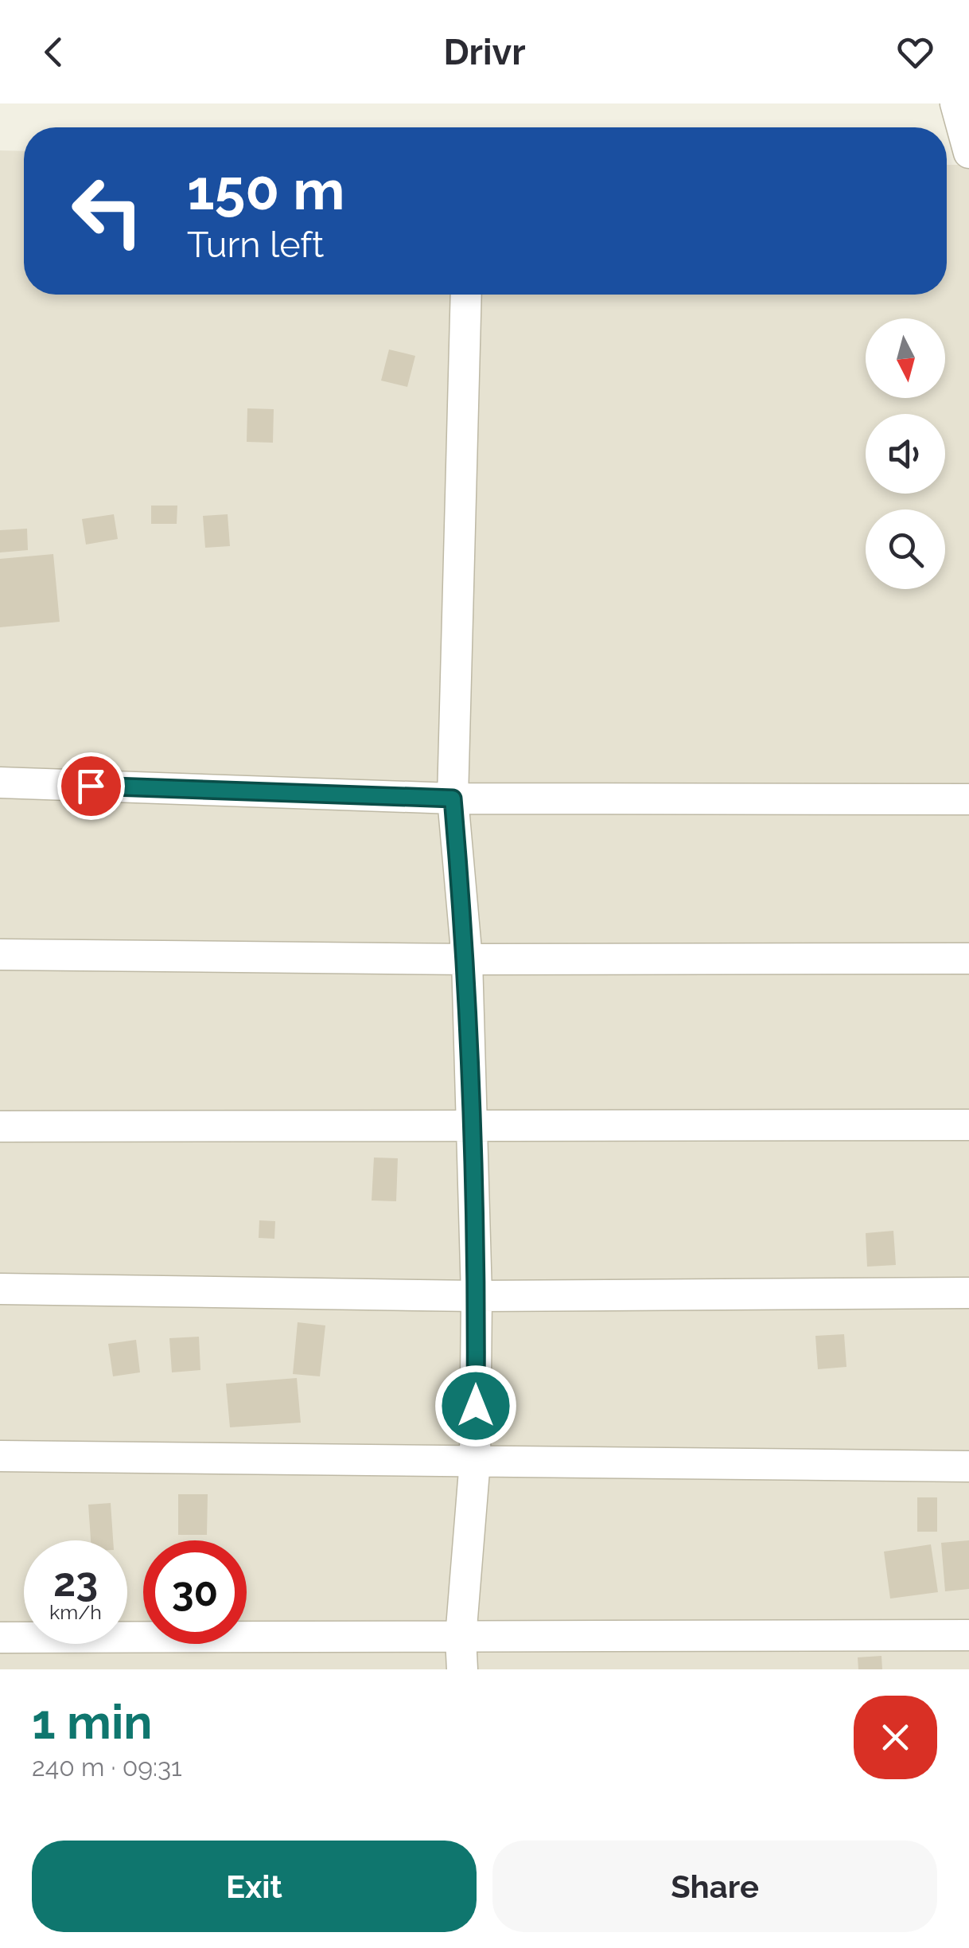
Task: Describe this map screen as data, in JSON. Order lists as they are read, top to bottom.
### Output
{
  "north": "bottom",
  "page": {
    "header": "Drivr",
    "turn": ["150 m", "Turn left"],
    "speed": "23 km/h",
    "limit": "30",
    "heading": ["1 min", "240 m · 09:31"],
    "buttons": ["Exit", "Share"]
  }
}
